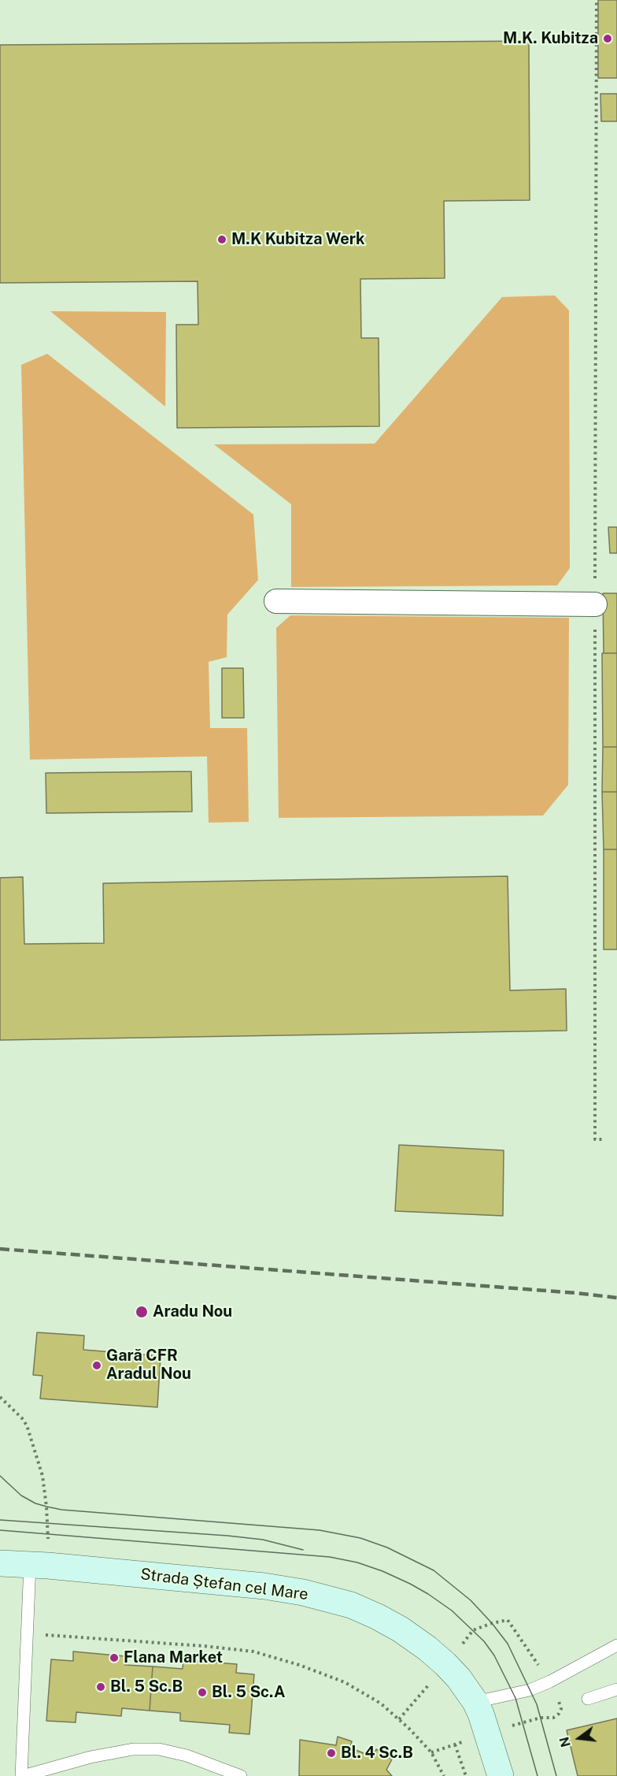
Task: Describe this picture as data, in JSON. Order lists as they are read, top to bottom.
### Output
{
  "streets": {
    "main road": ["Strada Ștefan cel Mare"]
  },
  "places": [
    "M.K. Kubitza",
    "M.K Kubitza Werk",
    "Aradu Nou",
    "Gară CFR Aradul Nou",
    "Flana Market",
    "Bl. 5 Sc.B",
    "Bl. 5 Sc.A",
    "Bl. 4 Sc.B"
  ],
  "north": "left"
}
